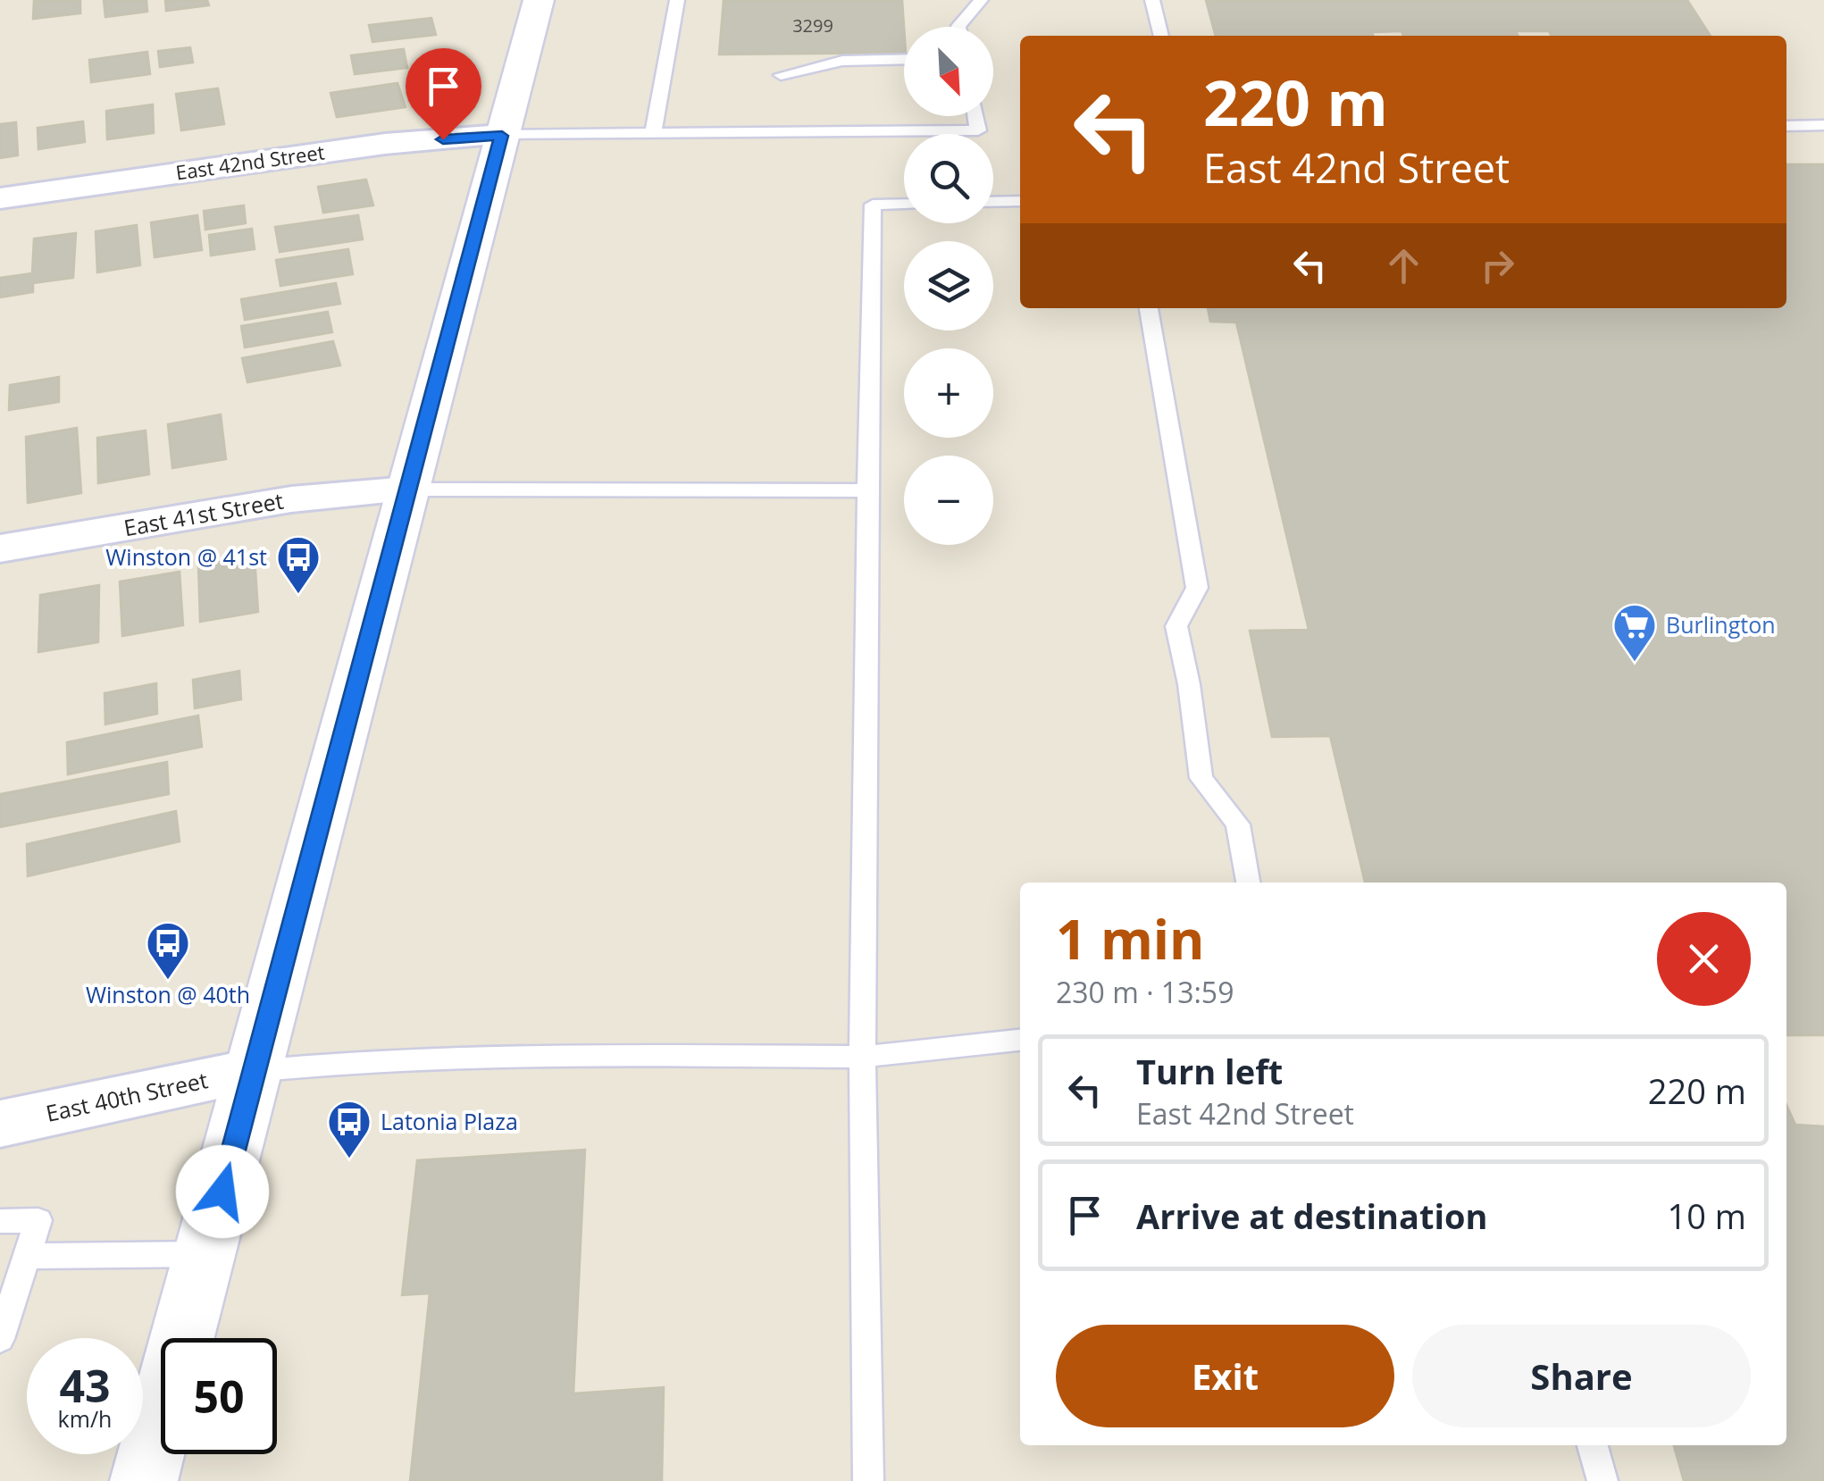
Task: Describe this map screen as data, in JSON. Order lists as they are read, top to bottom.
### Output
{
  "streets": {
    "street": ["East 42nd Street", "East 41st Street", "East 40th Street"]
  },
  "places": {
    "bus stop": ["Winston @ 41st", "Winston @ 40th", "Latonia Plaza"],
    "supermarket": ["Burlington"]
  },
  "house_numbers": ["3299"],
  "north": "bottom right",
  "page": {
    "map_buttons": ["+", "−"],
    "turn": ["220 m", "East 42nd Street"],
    "heading": ["1 min", "230 m · 13:59"],
    "list": [
      {
        "name": "Turn left",
        "note": "East 42nd Street",
        "value": "220 m"
      },
      {
        "name": "Arrive at destination",
        "value": "10 m"
      }
    ],
    "buttons": ["Exit", "Share"],
    "speed": "43 km/h",
    "limit": "50"
  }
}
